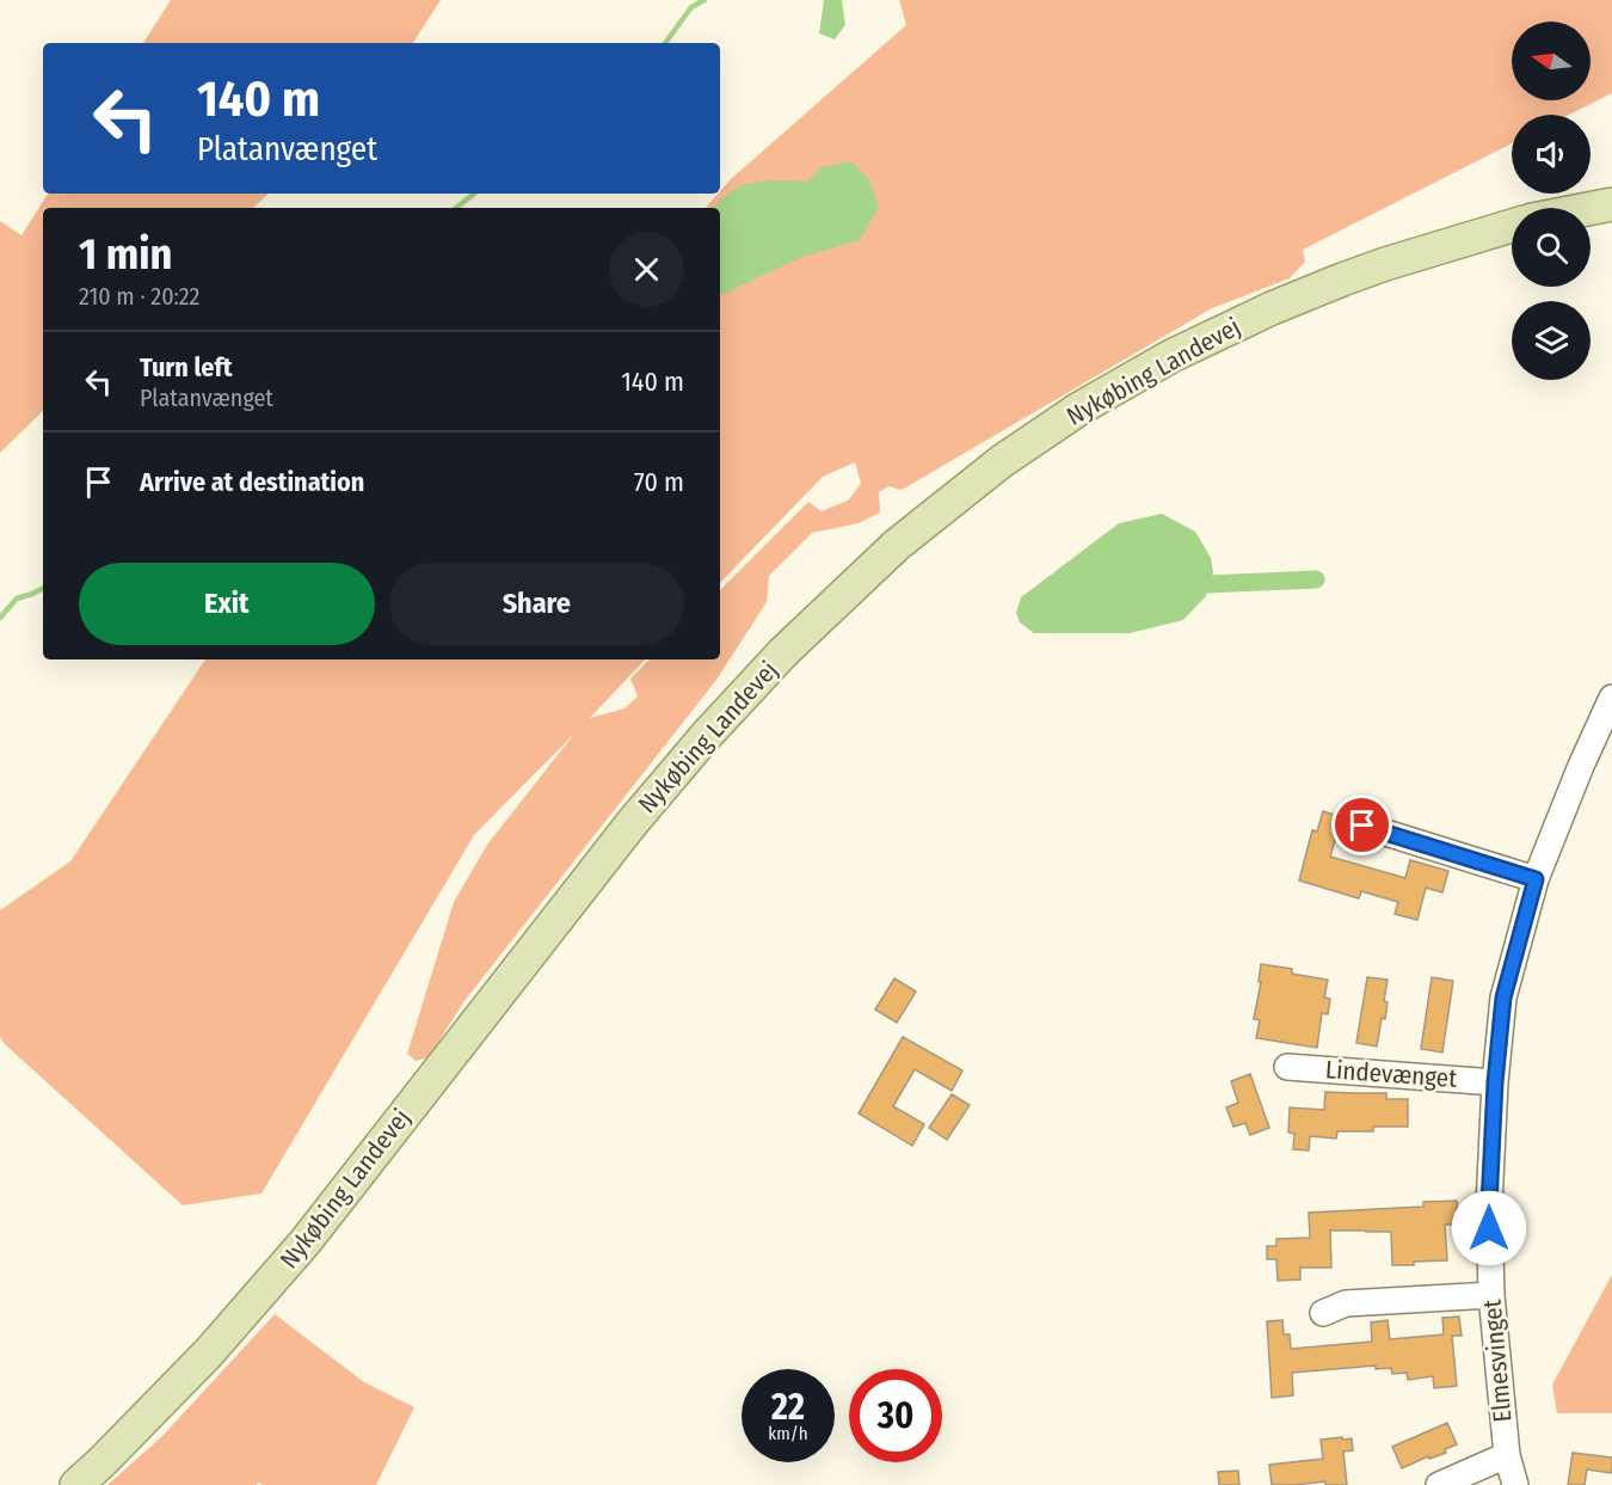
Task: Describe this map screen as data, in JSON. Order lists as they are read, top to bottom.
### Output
{
  "streets": {
    "main road": ["Nykøbing Landevej"],
    "street": ["Lindevænget", "Elmesvinget"]
  },
  "crossings": [
    ["Lindevænget", "Elmesvinget"]
  ],
  "north": "left",
  "page": {
    "turn": ["140 m", "Platanvænget"],
    "heading": ["1 min", "210 m · 20:22"],
    "list": [
      {
        "name": "Turn left",
        "note": "Platanvænget",
        "value": "140 m"
      },
      {
        "name": "Arrive at destination",
        "value": "70 m"
      }
    ],
    "buttons": ["Exit", "Share"],
    "speed": "22 km/h",
    "limit": "30"
  }
}
